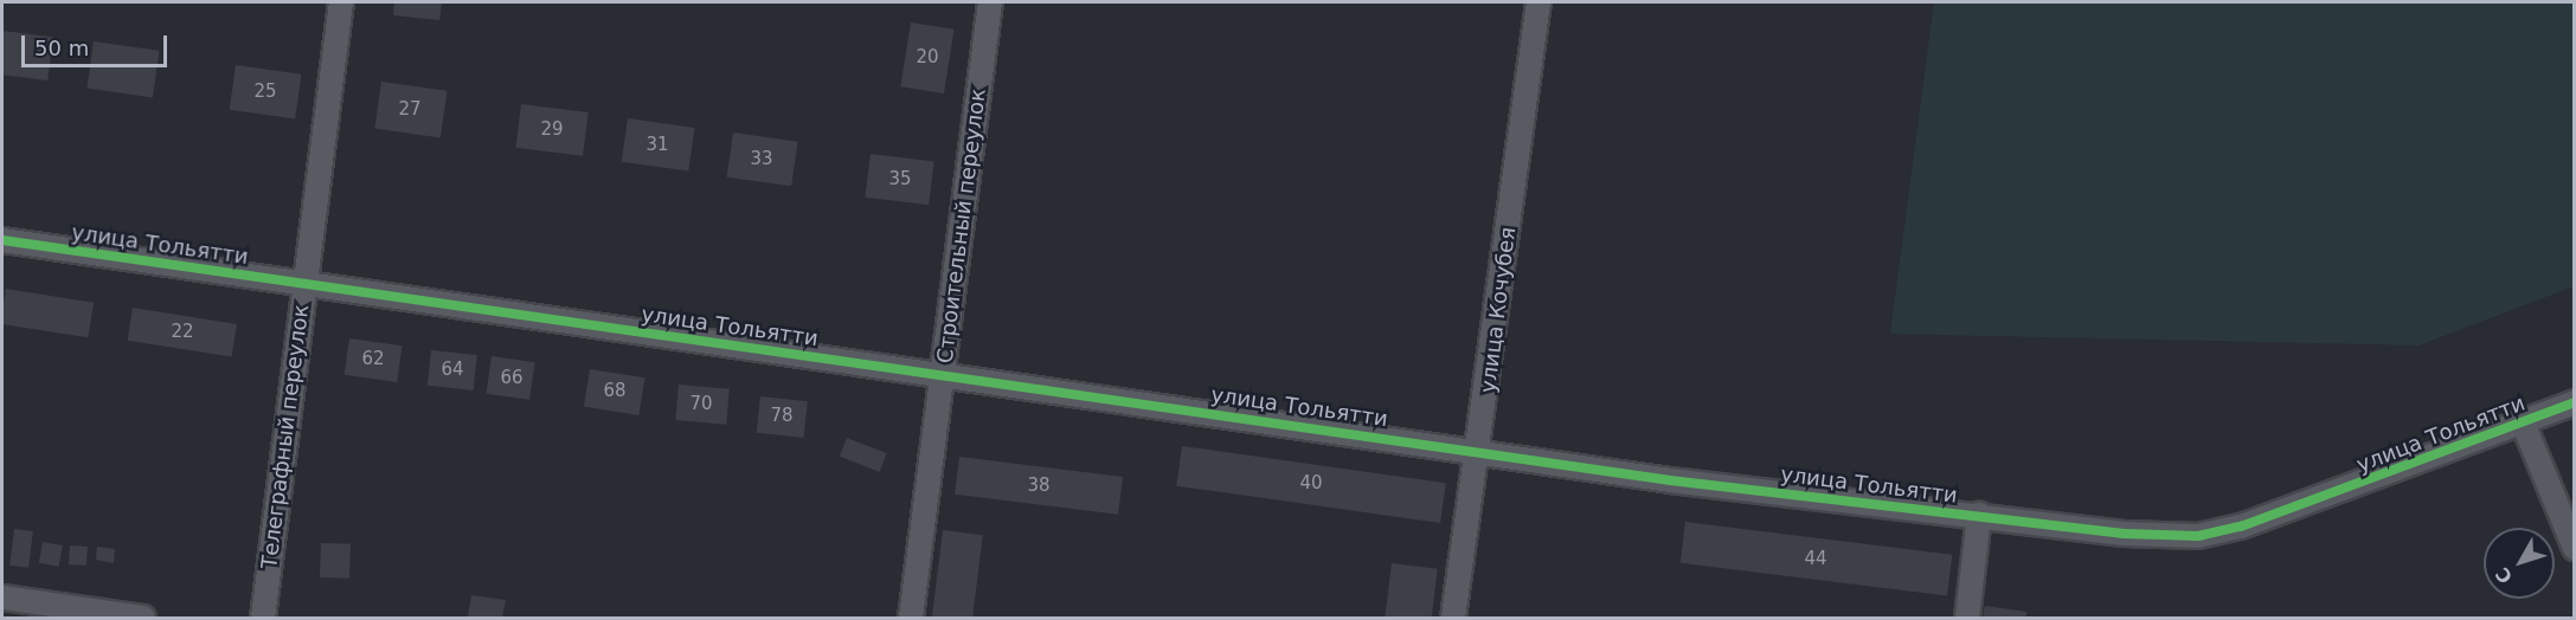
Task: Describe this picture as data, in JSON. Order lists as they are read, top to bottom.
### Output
{
  "streets": {
    "street": [
      "Строительный переулок",
      "улица Тольятти",
      "улица Кочубея",
      "Телеграфный переулок"
    ]
  },
  "crossings": [
    ["Строительный переулок", "улица Тольятти"],
    ["улица Тольятти", "улица Кочубея"],
    ["улица Тольятти", "Телеграфный переулок"]
  ],
  "house_numbers": [
    "20",
    "25",
    "27",
    "29",
    "31",
    "33",
    "35",
    "22",
    "62",
    "64",
    "66",
    "68",
    "70",
    "78",
    "40",
    "38",
    "44"
  ],
  "scale_bar": "50 m",
  "north": "bottom left"
}
